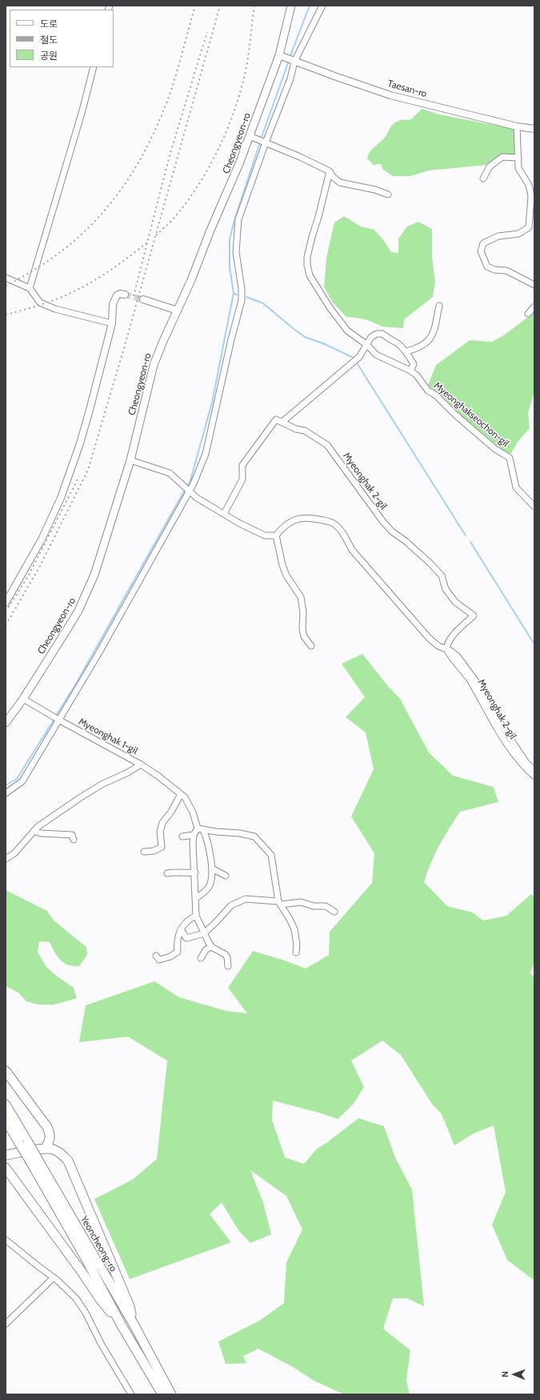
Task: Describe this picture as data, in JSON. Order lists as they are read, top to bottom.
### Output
{
  "streets": {
    "highway": ["Yeoncheong-ro"],
    "main road": ["Cheongyeon-ro"],
    "street": [
      "Taesan-ro",
      "Myeonghakseochon-gil",
      "Myeonghak 2-gil",
      "Myeonghak 1-gil"
    ]
  },
  "crossings": [
    ["Taesan-ro", "Cheongyeon-ro"],
    ["Cheongyeon-ro", "Myeonghak 1-gil"]
  ],
  "legend": ["도로", "철도", "공원"],
  "north": "left"
}
